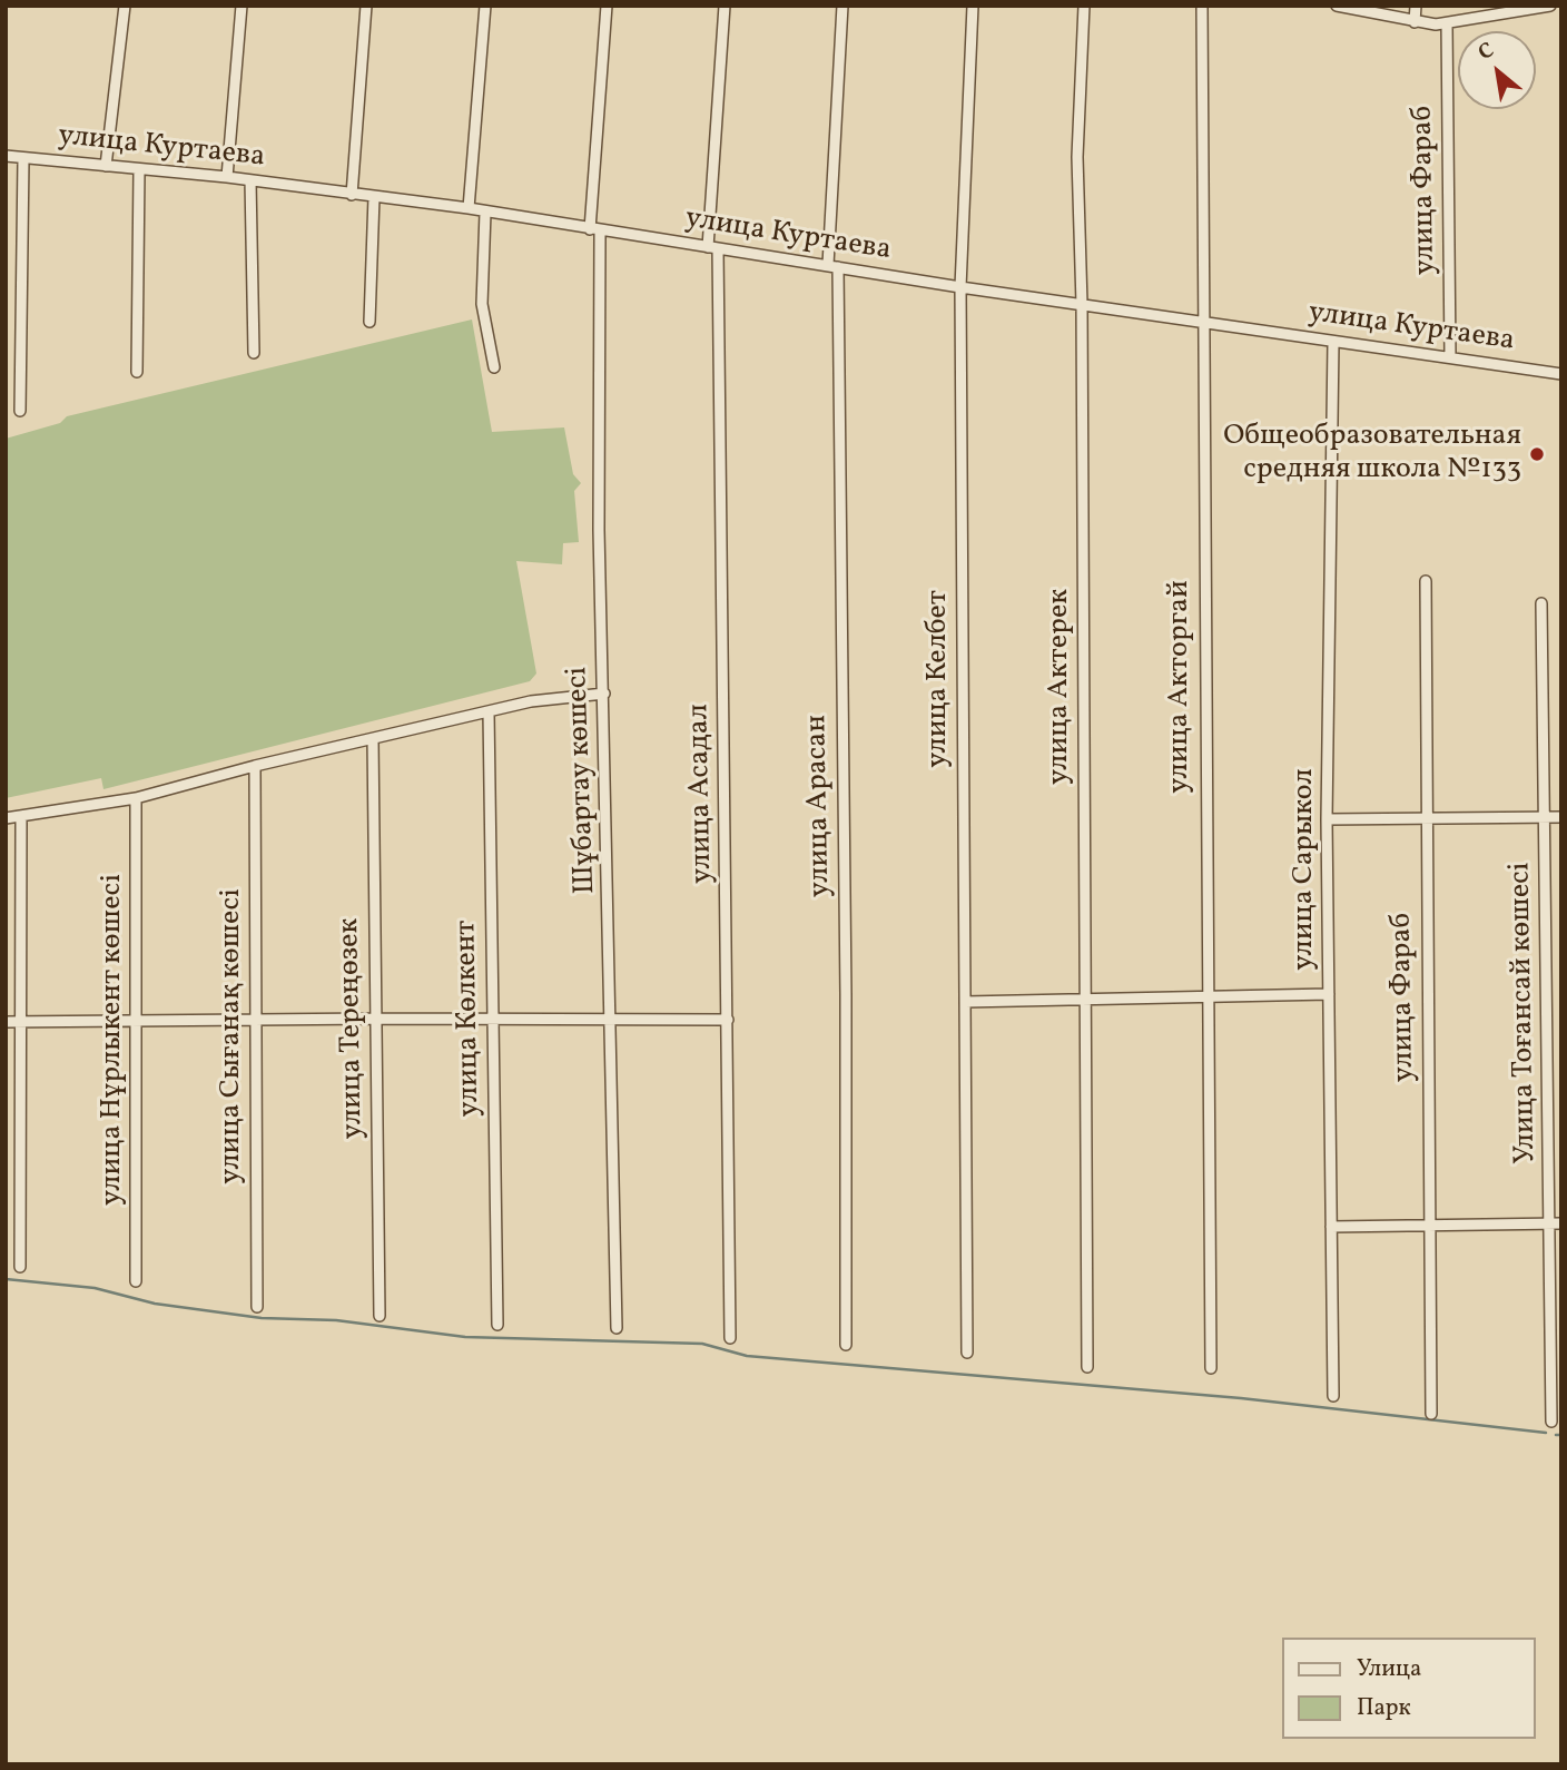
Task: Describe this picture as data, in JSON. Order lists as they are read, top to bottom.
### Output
{
  "streets": {
    "street": [
      "улица Куртаева",
      "улица Фараб",
      "улица Келбет",
      "улица Актерек",
      "улица Акторгай",
      "Шұбартау көшесі",
      "улица Асадал",
      "улица Арасан",
      "улица Сарыкол",
      "Улица Тоғансай көшесі",
      "улица Көлкент",
      "улица Тереңөзек",
      "улица Сығанақ көшесі",
      "улица Нұрлыкент көшесі"
    ]
  },
  "crossings": [
    ["улица Куртаева", "улица Фараб"],
    ["улица Куртаева", "улица Келбет"],
    ["улица Куртаева", "улица Актерек"],
    ["улица Куртаева", "улица Акторгай"],
    ["улица Куртаева", "Шұбартау көшесі"],
    ["улица Куртаева", "улица Асадал"],
    ["улица Куртаева", "улица Арасан"],
    ["улица Куртаева", "улица Сарыкол"]
  ],
  "places": ["Общеобразовательная средняя школа №133"],
  "legend": ["Улица", "Парк"],
  "north": "top left"
}
